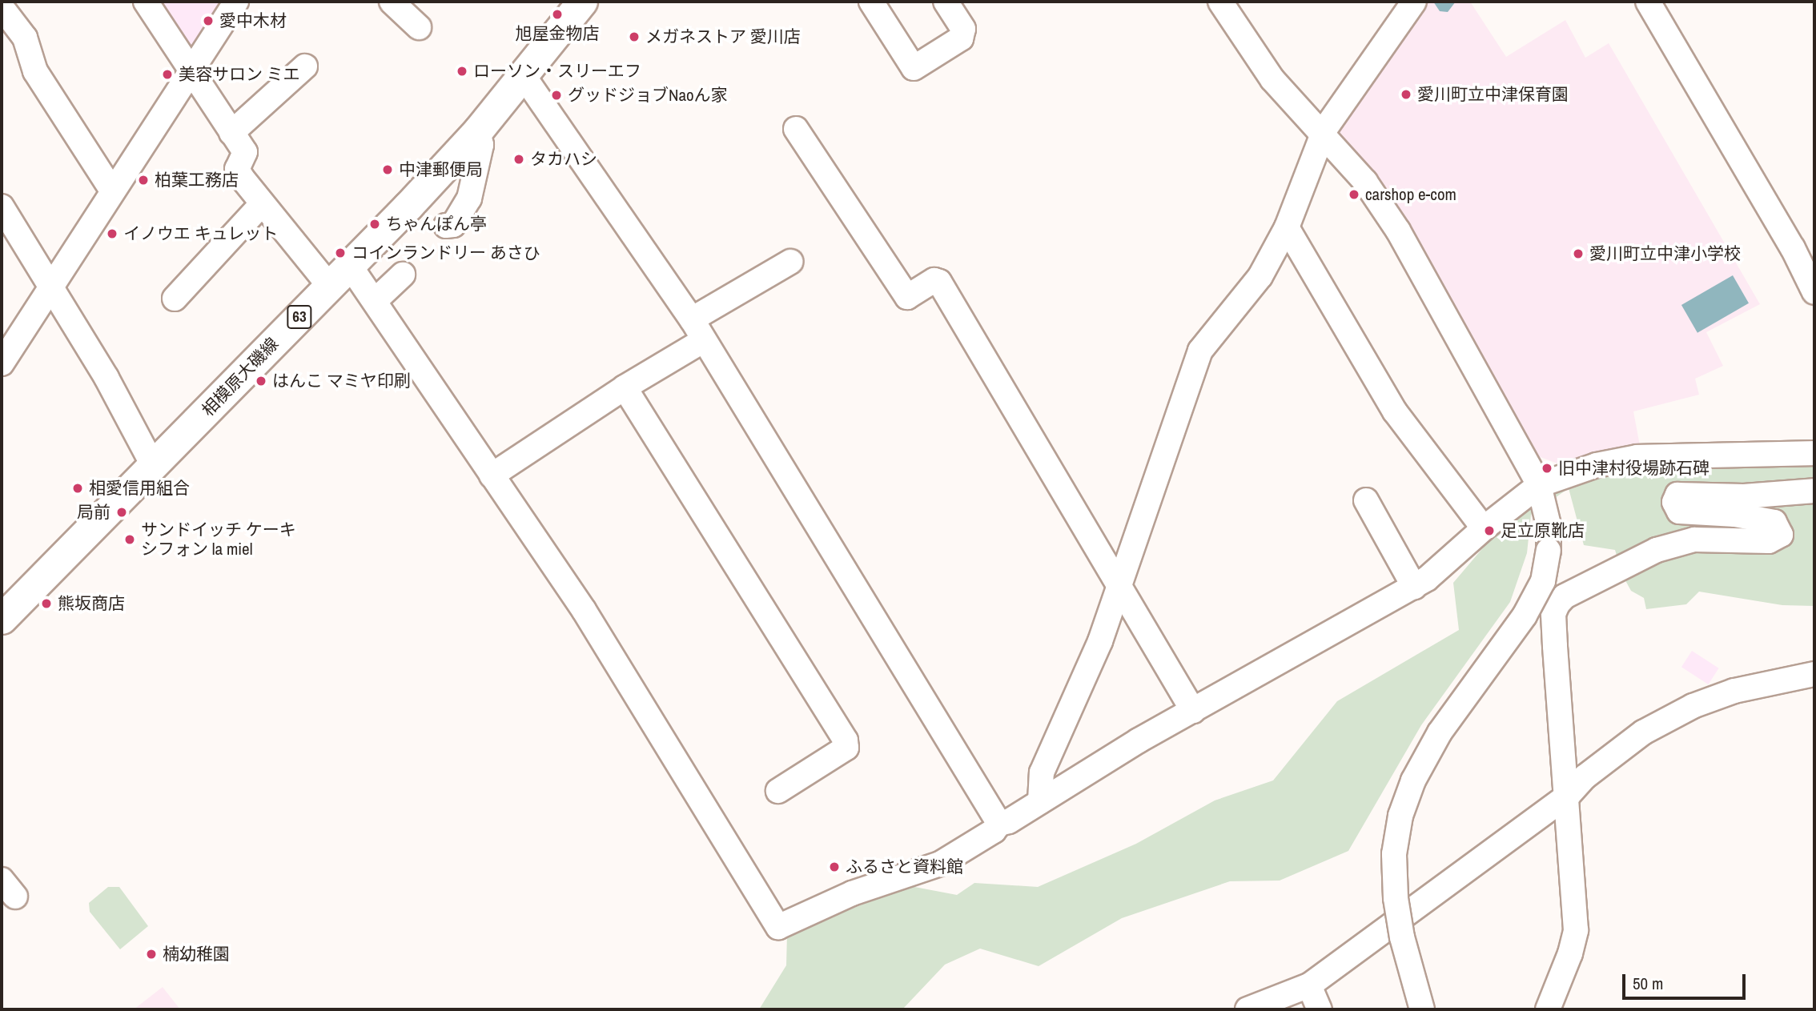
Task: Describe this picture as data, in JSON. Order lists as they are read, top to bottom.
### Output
{
  "streets": {
    "main road": ["63", "相模原大磯線"]
  },
  "places": [
    "旭屋金物店",
    "愛中木材",
    "メガネストア 愛川店",
    "ローソン・スリーエフ",
    "美容サロン ミエ",
    "愛川町立中津保育園",
    "グッドジョブNaoん家",
    "タカハシ",
    "中津郵便局",
    "柏葉工務店",
    "carshop e-com",
    "ちゃんぽん亭",
    "イノウエ キュレット",
    "コインランドリー あさひ",
    "愛川町立中津小学校",
    "はんこ マミヤ印刷",
    "旧中津村役場跡石碑",
    "相愛信用組合",
    "局前",
    "足立原靴店",
    "サンドイッチ ケーキ シフォン la miel",
    "熊坂商店",
    "ふるさと資料館",
    "楠幼稚園"
  ],
  "scale_bar": "50 m"
}
